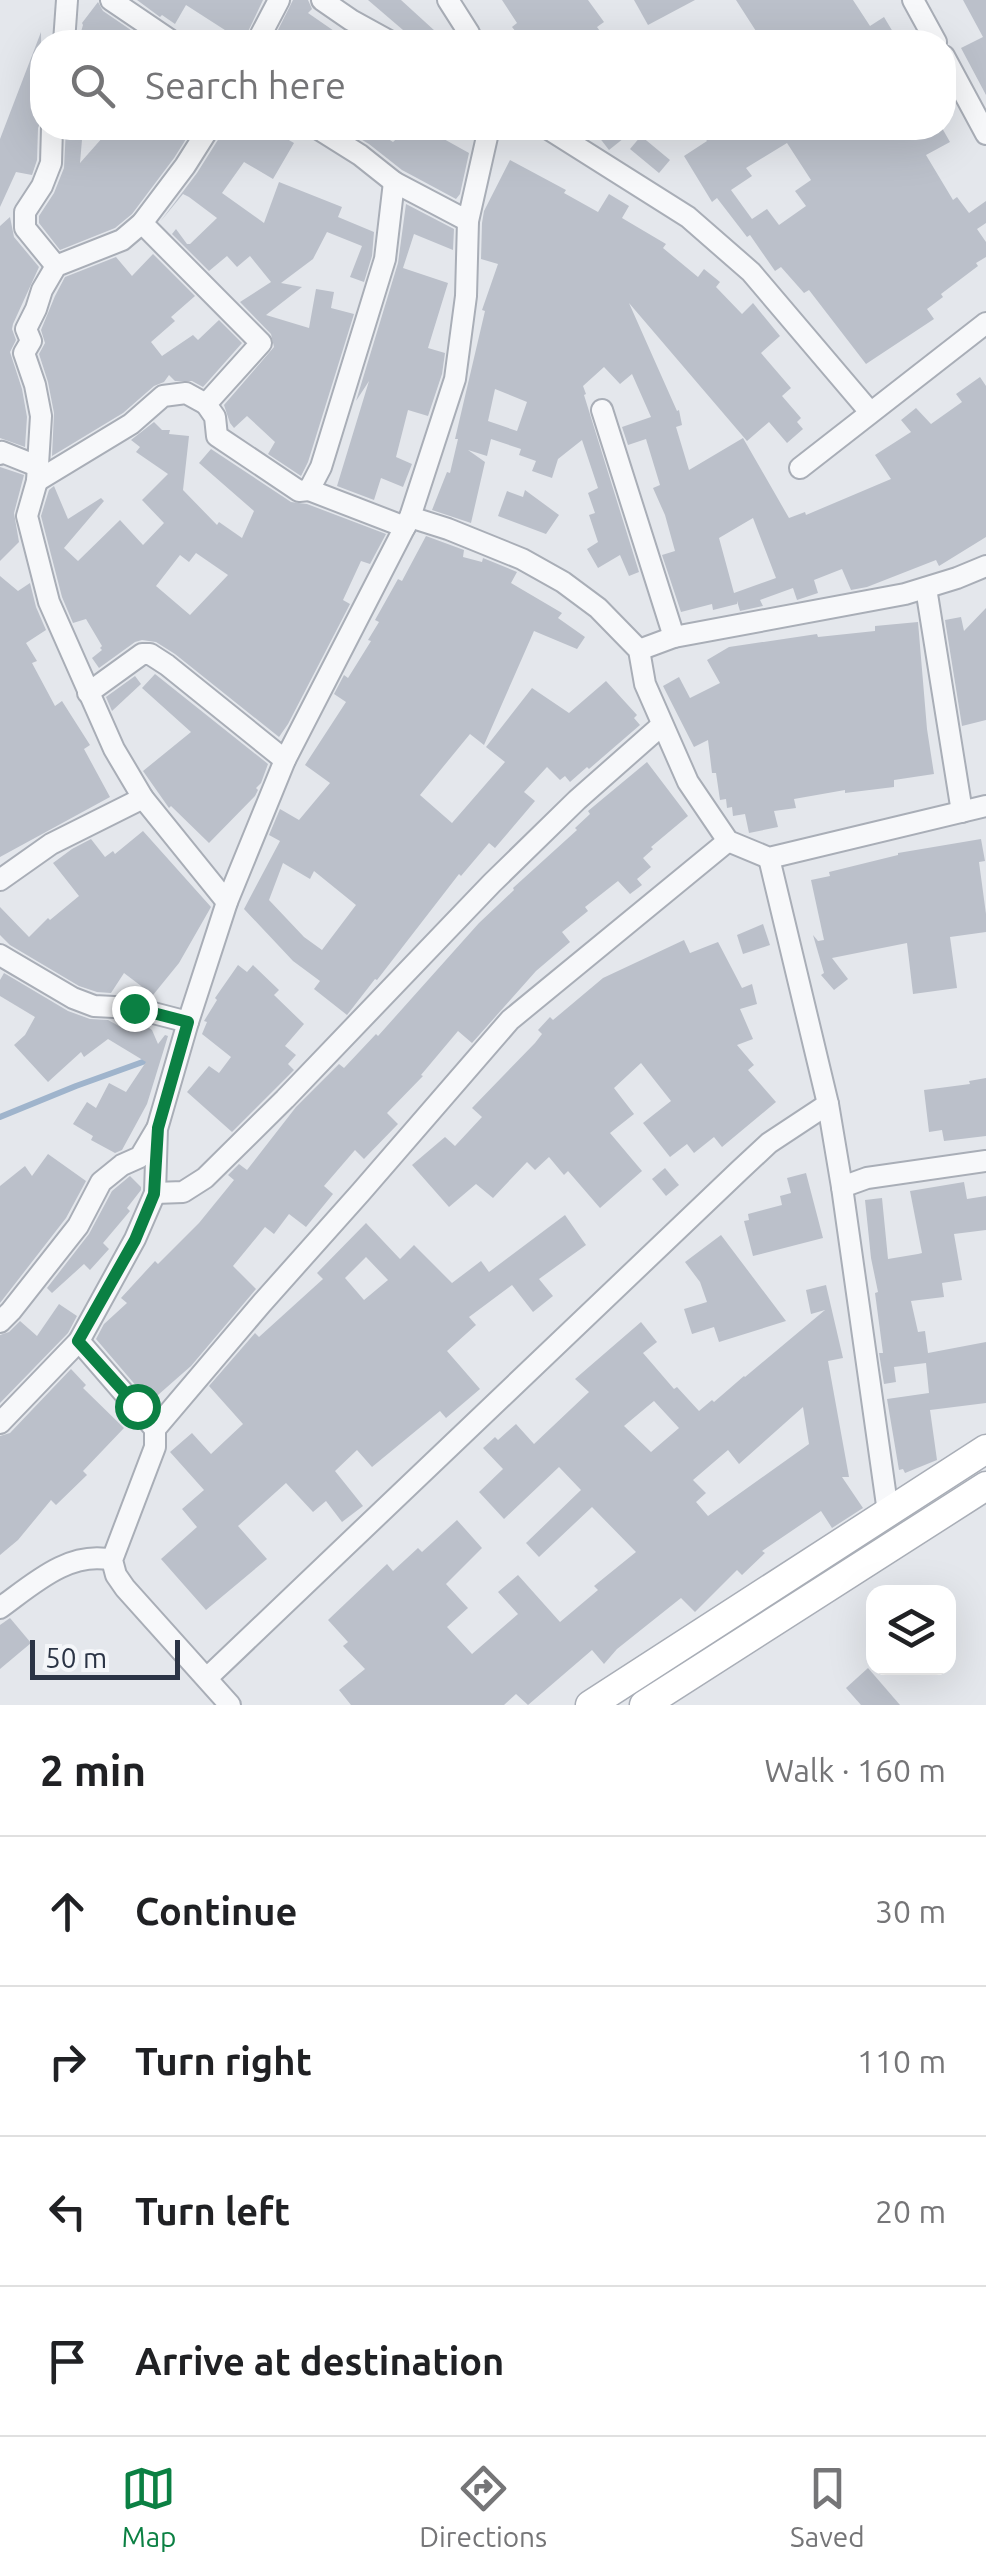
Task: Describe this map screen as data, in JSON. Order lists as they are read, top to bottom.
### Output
{
  "scale_bar": "50 m",
  "page": {
    "search": "Search here",
    "scale": "50 m",
    "heading": ["2 min", "Walk · 160 m"],
    "list": [
      ["Continue", "30 m"],
      ["Turn right", "110 m"],
      ["Turn left", "20 m"],
      "Arrive at destination"
    ],
    "nav": ["Map", "Directions", "Saved"]
  }
}
